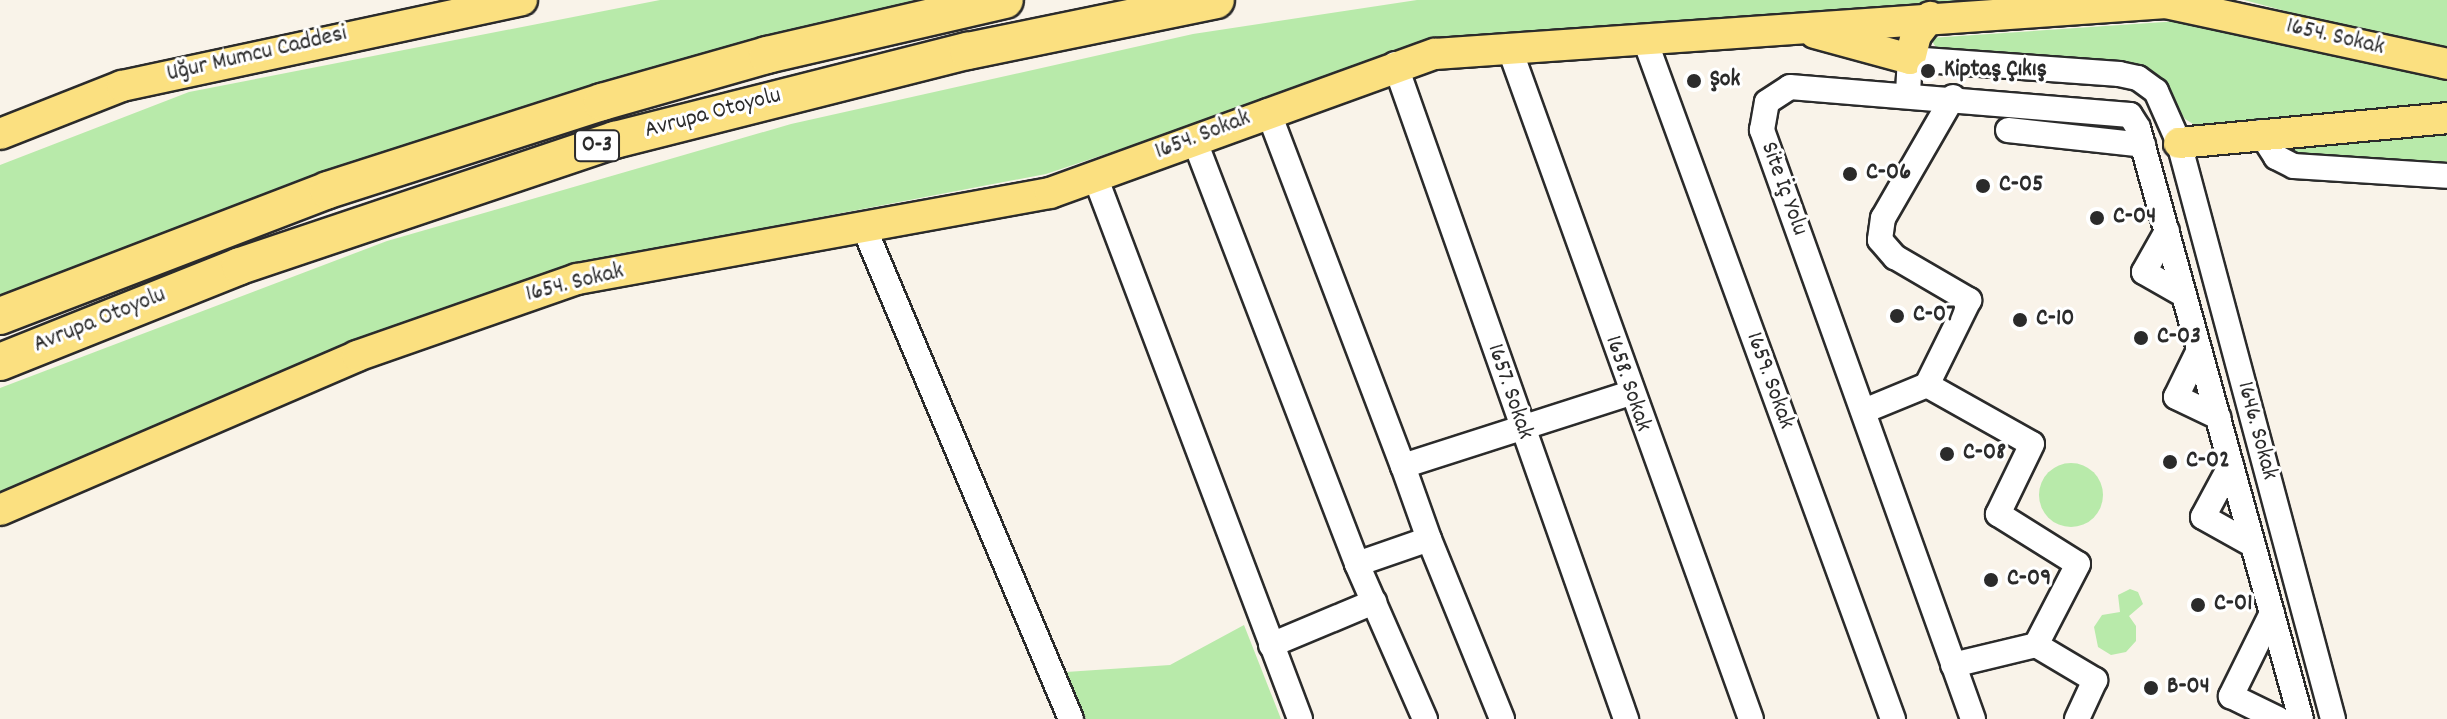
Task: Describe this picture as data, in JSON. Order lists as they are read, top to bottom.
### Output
{
  "streets": {
    "highway": ["Avrupa Otoyolu", "O-3"],
    "main road": ["1654. Sokak", "Uğur Mumcu Caddesi"],
    "street": [
      "Site İç Yolu",
      "1659. Sokak",
      "1658. Sokak",
      "1657. Sokak",
      "1646. Sokak"
    ]
  },
  "crossings": [
    ["1654. Sokak", "1659. Sokak"],
    ["1654. Sokak", "1658. Sokak"],
    ["1654. Sokak", "1657. Sokak"]
  ],
  "places": [
    "Kiptaş Çıkış",
    "Şok",
    "C-06",
    "C-05",
    "C-04",
    "C-07",
    "C-10",
    "C-03",
    "C-08",
    "C-02",
    "C-09",
    "C-01",
    "B-04"
  ]
}
